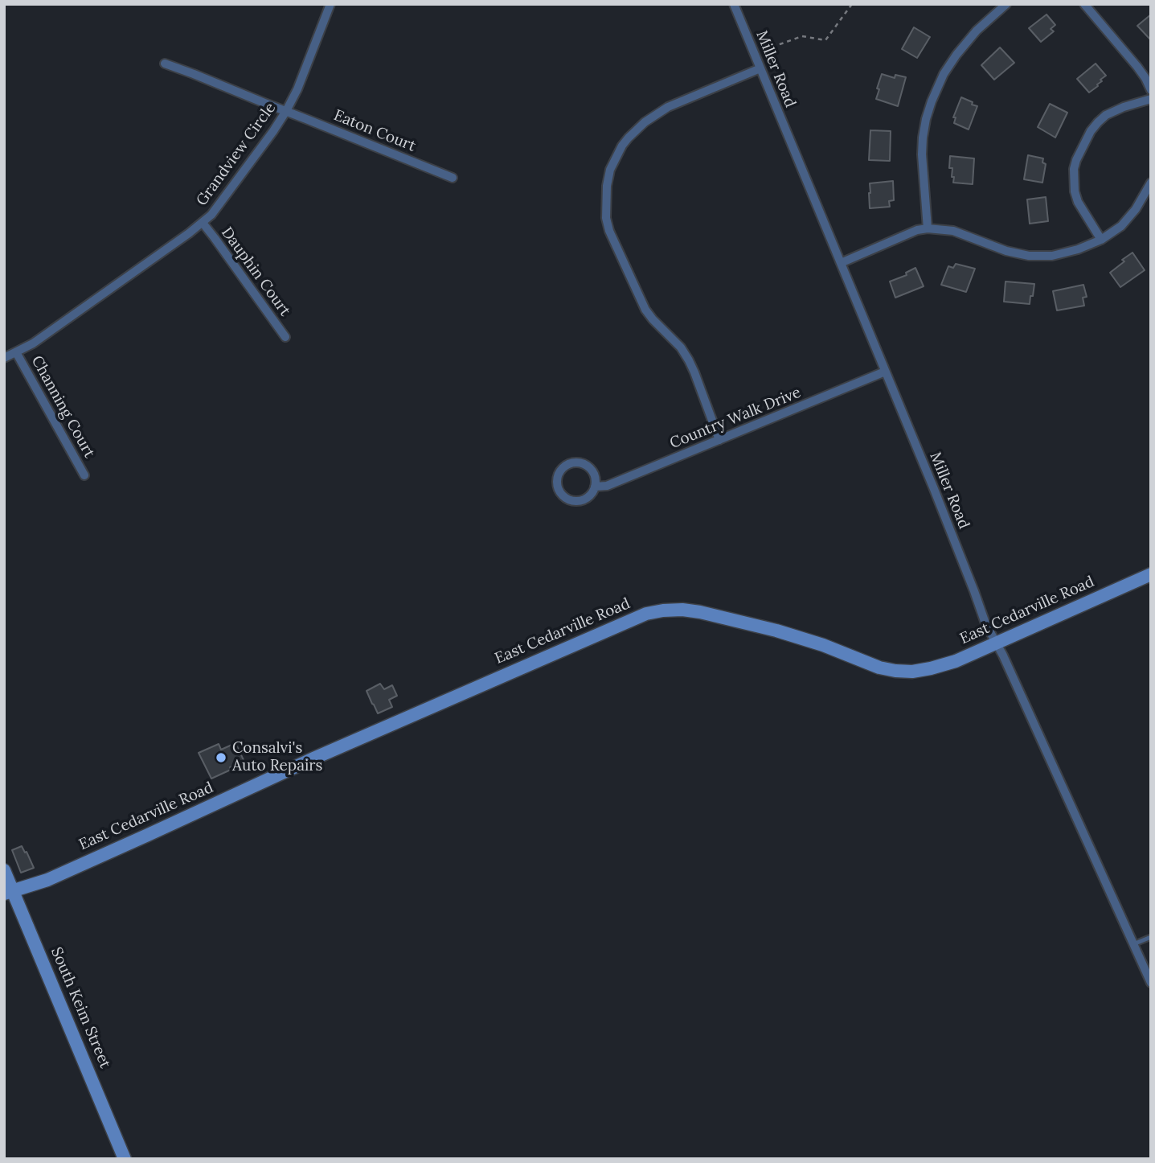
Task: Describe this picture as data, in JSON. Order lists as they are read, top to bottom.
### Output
{
  "streets": {
    "street": [
      "Miller Road",
      "Eaton Court",
      "Grandview Circle",
      "Dauphin Court",
      "Channing Court",
      "Country Walk Drive",
      "East Cedarville Road",
      "South Keim Street"
    ]
  },
  "crossings": [
    ["Miller Road", "Country Walk Drive"],
    ["Miller Road", "East Cedarville Road"],
    ["Eaton Court", "Grandview Circle"],
    ["Grandview Circle", "Dauphin Court"],
    ["Grandview Circle", "Channing Court"],
    ["East Cedarville Road", "South Keim Street"]
  ],
  "places": ["Consalvi's Auto Repairs"]
}
